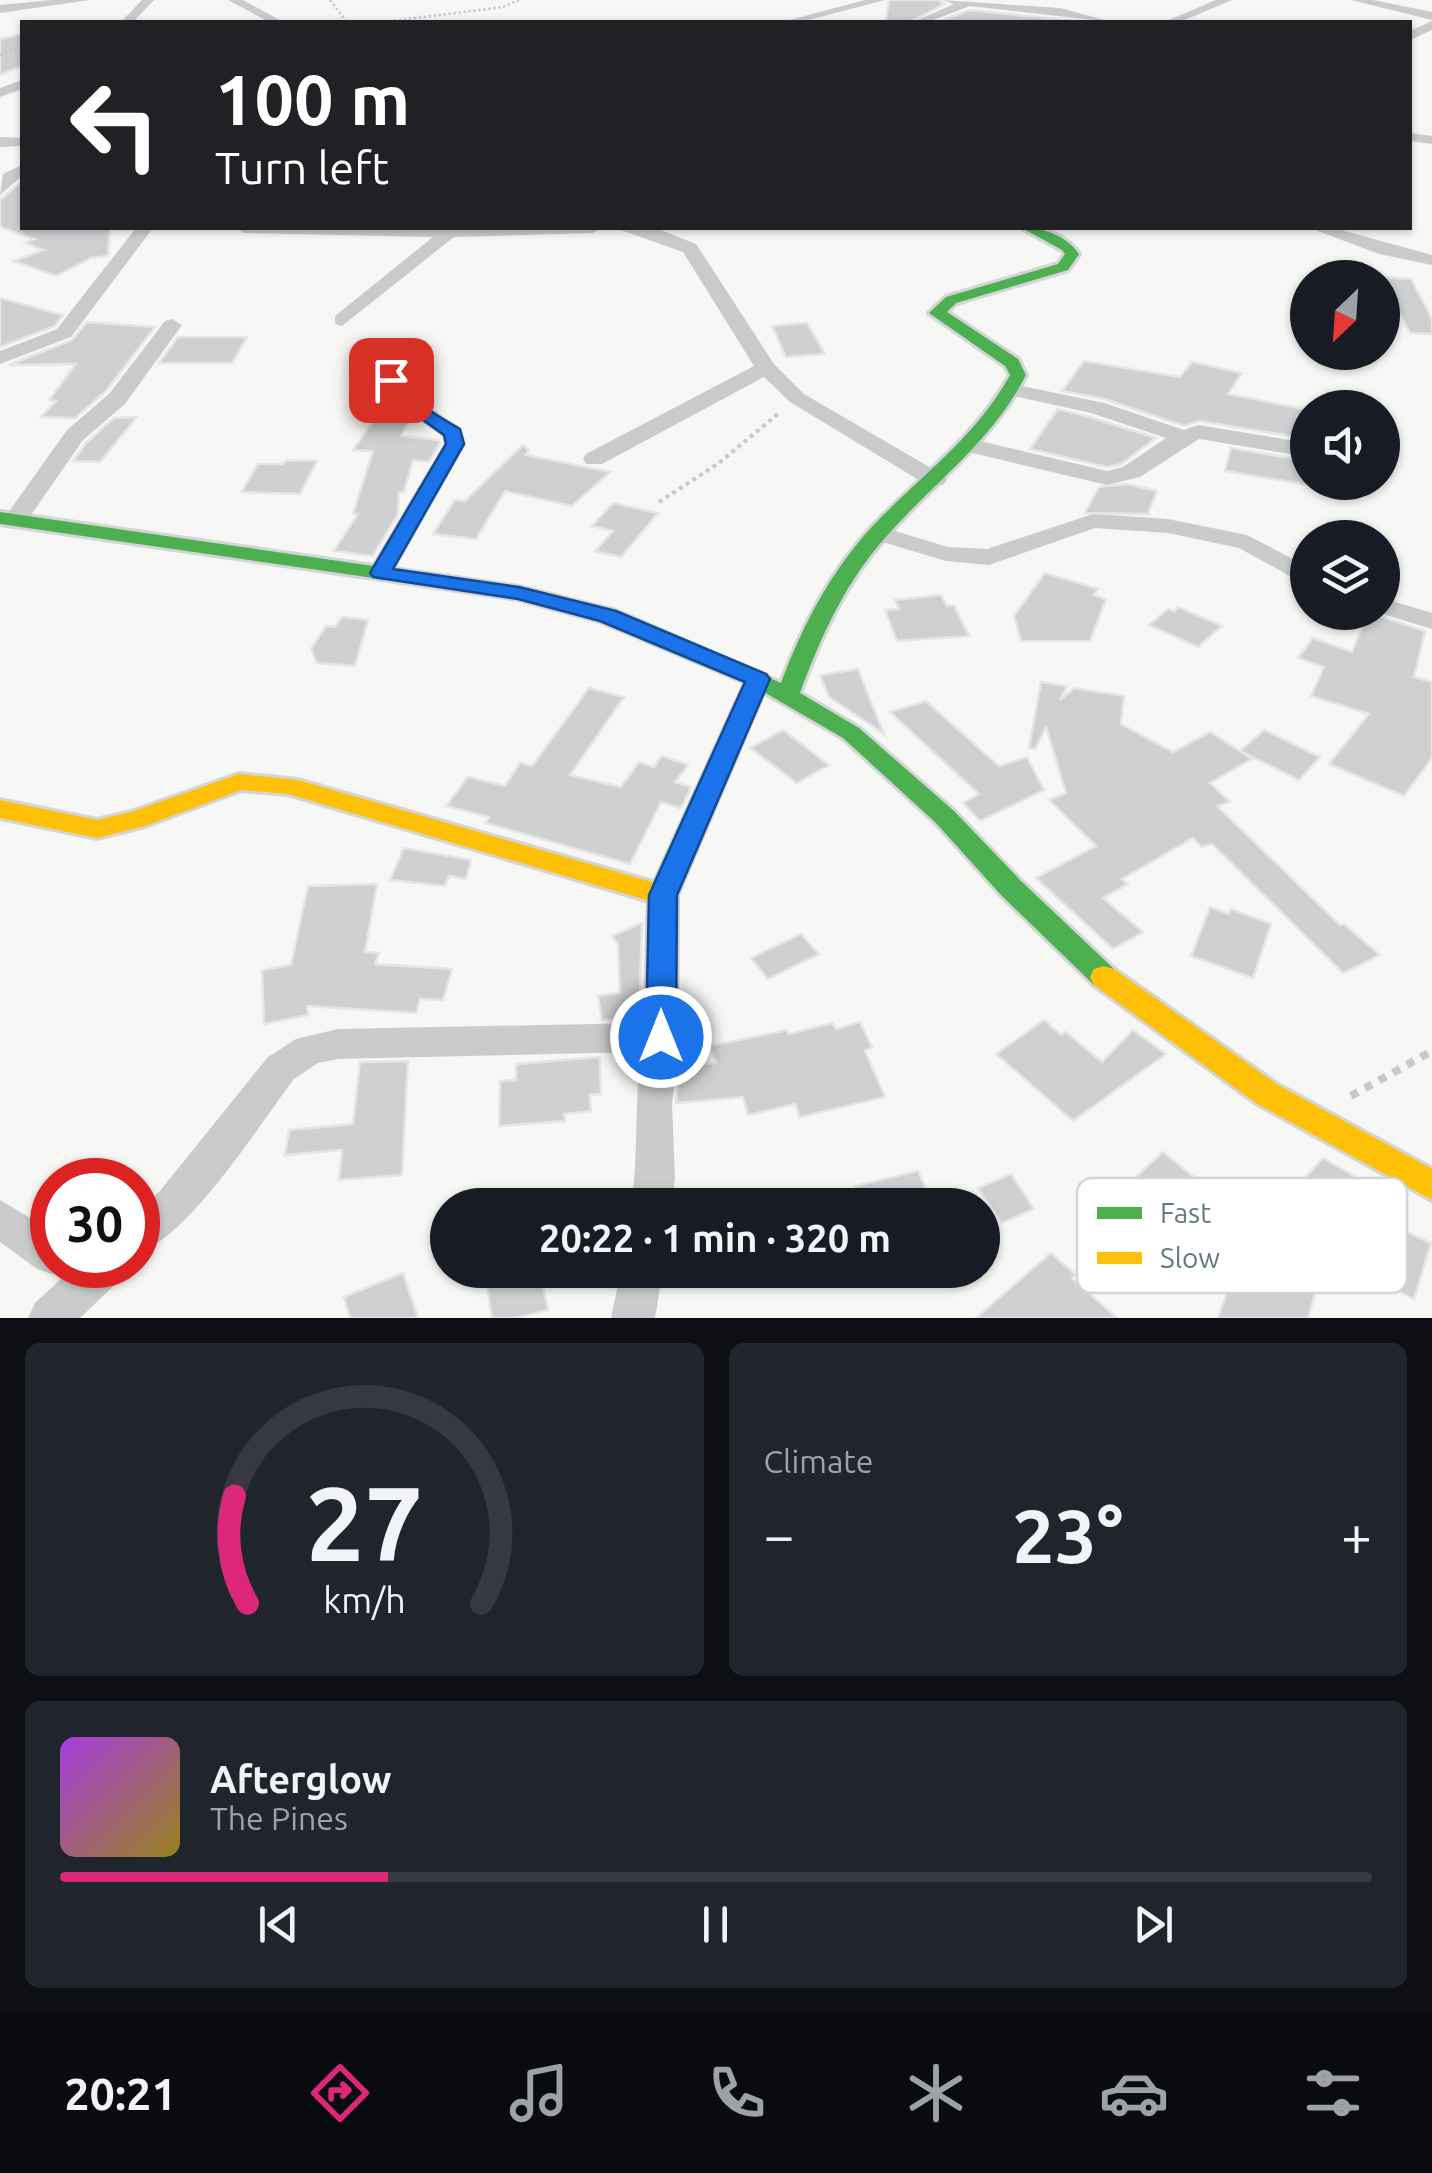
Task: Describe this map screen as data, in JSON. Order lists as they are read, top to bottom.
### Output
{
  "legend": ["Fast", "Slow"],
  "north": "bottom left",
  "page": {
    "turn": ["100 m", "Turn left"],
    "limit": "30",
    "trip": "20:22 · 1 min · 320 m",
    "tile": "Climate",
    "heat": ["−", "23°", "+"],
    "song": ["Afterglow", "The Pines"],
    "tabs": "20:21",
    "gauge": ["27", "km/h"]
  }
}
